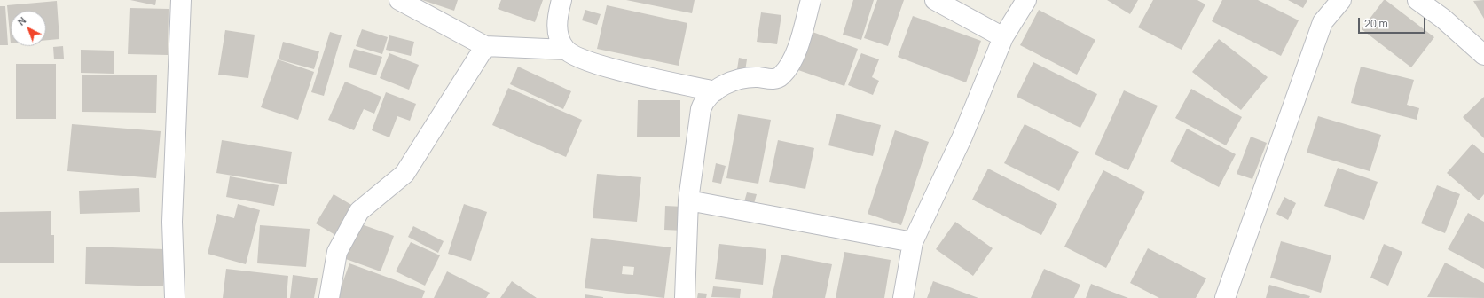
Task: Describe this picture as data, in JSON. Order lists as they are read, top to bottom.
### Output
{
  "scale_bar": "20 m",
  "north": "top left"
}
